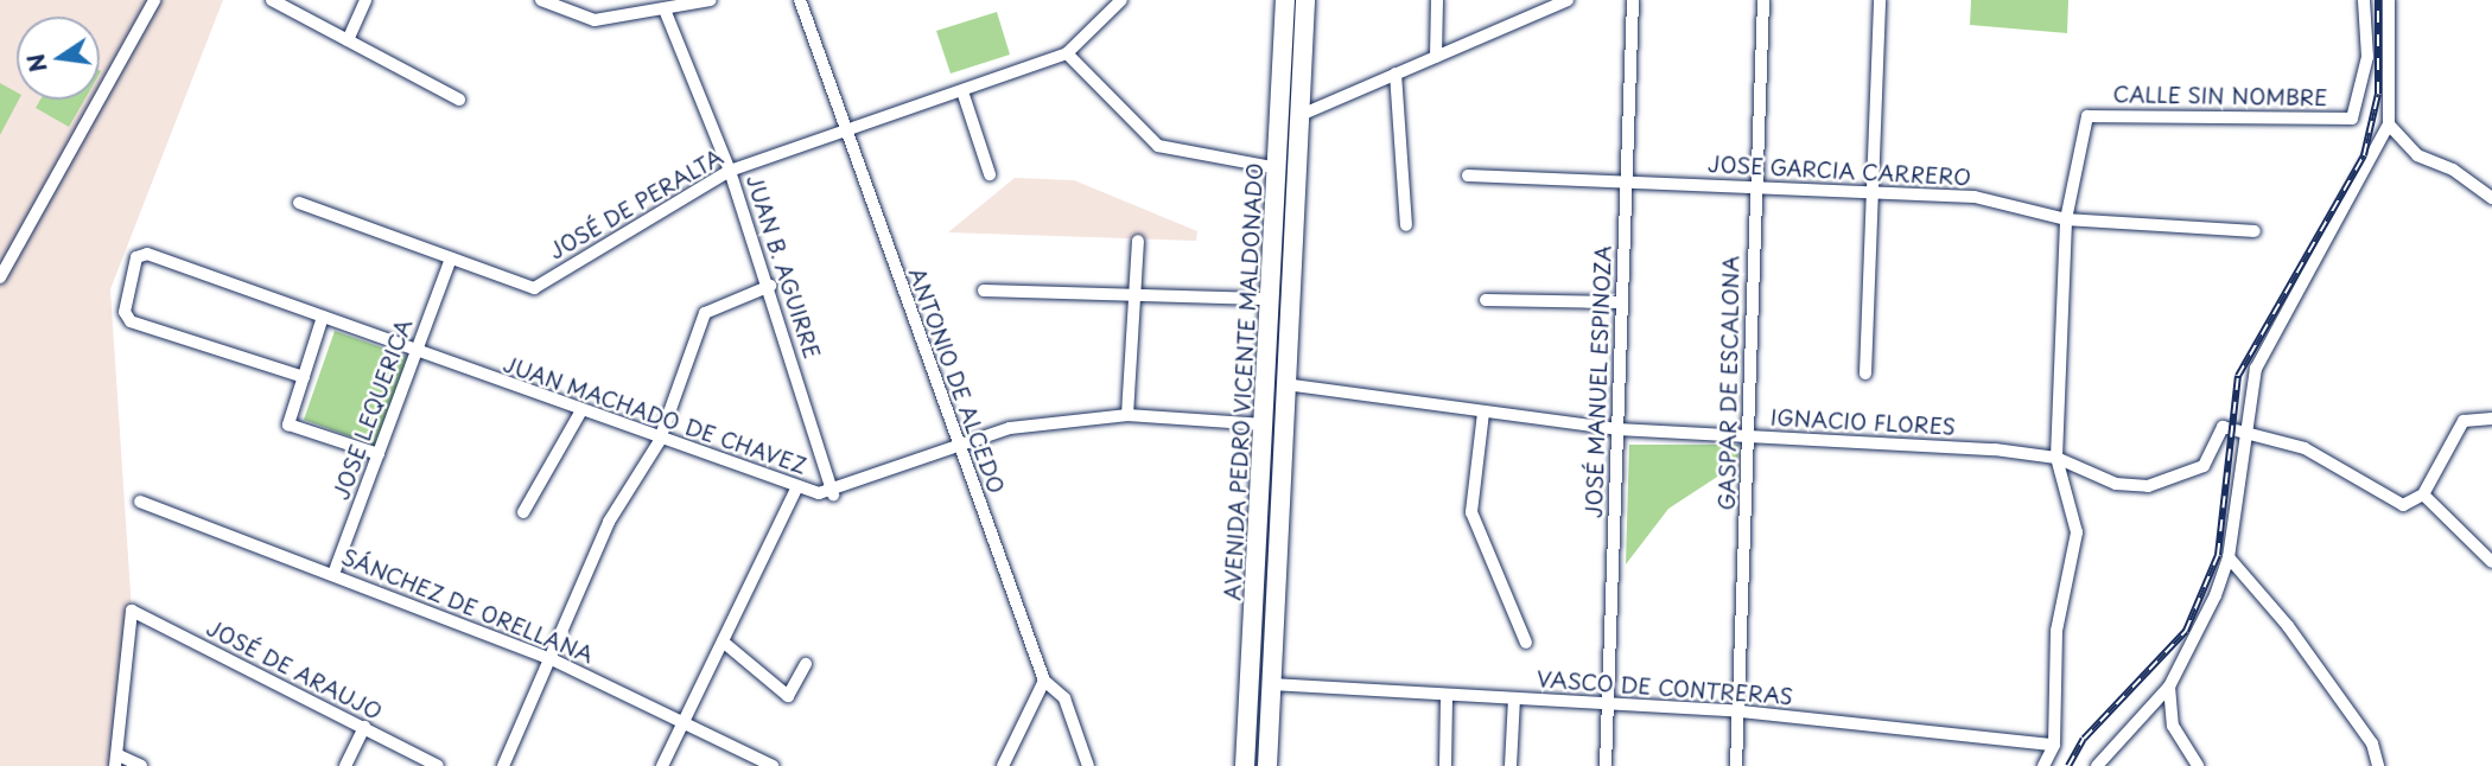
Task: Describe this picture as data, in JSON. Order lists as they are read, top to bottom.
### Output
{
  "streets": {
    "main road": ["AVENIDA PEDRO VICENTE MALDONADO"],
    "street": [
      "CALLE SIN NOMBRE",
      "JOSE GARCIA CARRERO",
      "JOSÉ DE PERALTA",
      "JUAN B. AGUIRRE",
      "ANTONIO DE ALCEDO",
      "JOSÉ MANUEL ESPINOZA",
      "GASPAR DE ESCALONA",
      "JOSE LEQUERICA",
      "JUAN MACHADO DE CHAVEZ",
      "IGNACIO FLORES",
      "SÁNCHEZ DE ORELLANA",
      "JOSÉ DE ARAUJO",
      "VASCO DE CONTRERAS"
    ]
  },
  "crossings": [
    ["CALLE SIN NOMBRE", "JOSE GARCIA CARRERO"],
    ["JOSE GARCIA CARRERO", "JOSÉ MANUEL ESPINOZA"],
    ["JOSE GARCIA CARRERO", "GASPAR DE ESCALONA"],
    ["JOSÉ DE PERALTA", "JUAN B. AGUIRRE"],
    ["JOSÉ DE PERALTA", "ANTONIO DE ALCEDO"],
    ["JOSÉ DE PERALTA", "JOSE LEQUERICA"],
    ["JUAN B. AGUIRRE", "JUAN MACHADO DE CHAVEZ"],
    ["AVENIDA PEDRO VICENTE MALDONADO", "IGNACIO FLORES"],
    ["AVENIDA PEDRO VICENTE MALDONADO", "VASCO DE CONTRERAS"],
    ["JOSÉ MANUEL ESPINOZA", "IGNACIO FLORES"],
    ["JOSÉ MANUEL ESPINOZA", "VASCO DE CONTRERAS"],
    ["GASPAR DE ESCALONA", "IGNACIO FLORES"],
    ["GASPAR DE ESCALONA", "VASCO DE CONTRERAS"],
    ["JOSE LEQUERICA", "JUAN MACHADO DE CHAVEZ"],
    ["JOSE LEQUERICA", "SÁNCHEZ DE ORELLANA"]
  ],
  "north": "left"
}
